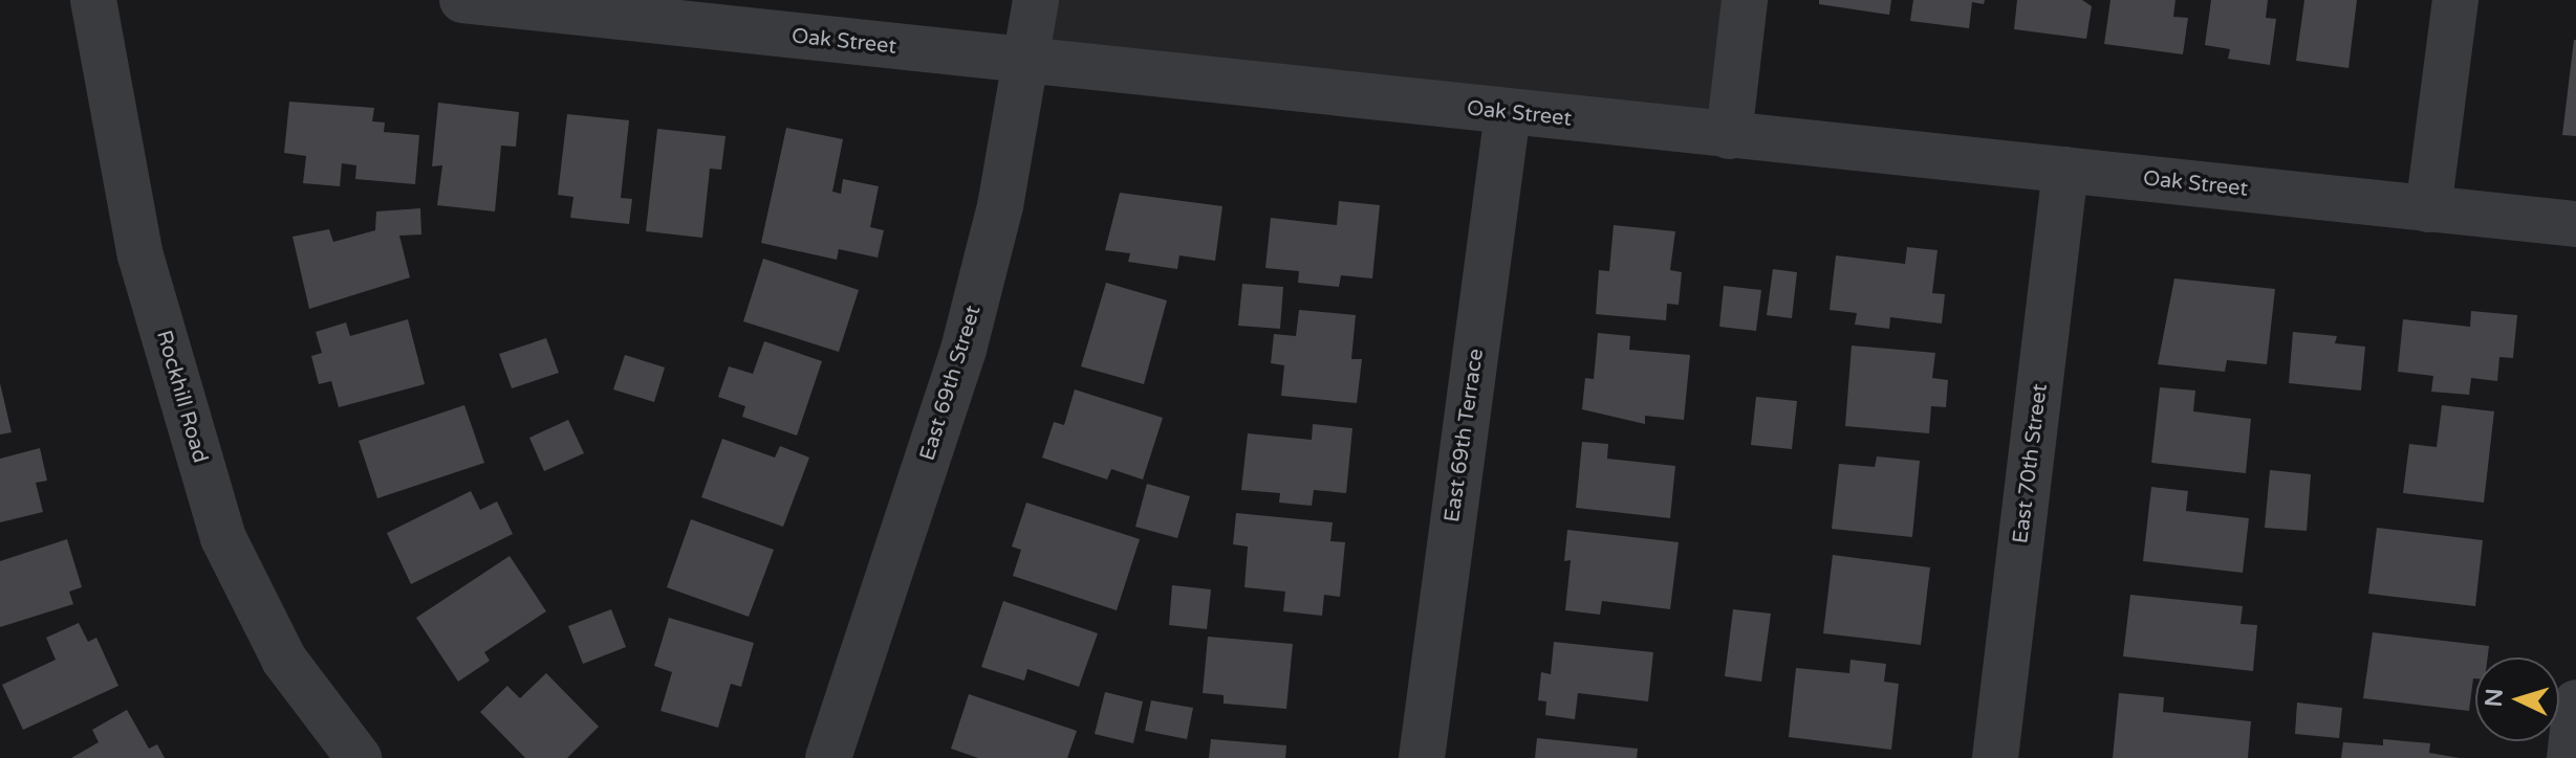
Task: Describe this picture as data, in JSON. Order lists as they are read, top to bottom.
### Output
{
  "streets": {
    "street": [
      "Oak Street",
      "East 69th Street",
      "Rockhill Road",
      "East 69th Terrace",
      "East 70th Street"
    ]
  },
  "crossings": [
    ["Oak Street", "East 69th Street"],
    ["Oak Street", "East 69th Terrace"],
    ["Oak Street", "East 70th Street"]
  ],
  "north": "left"
}
